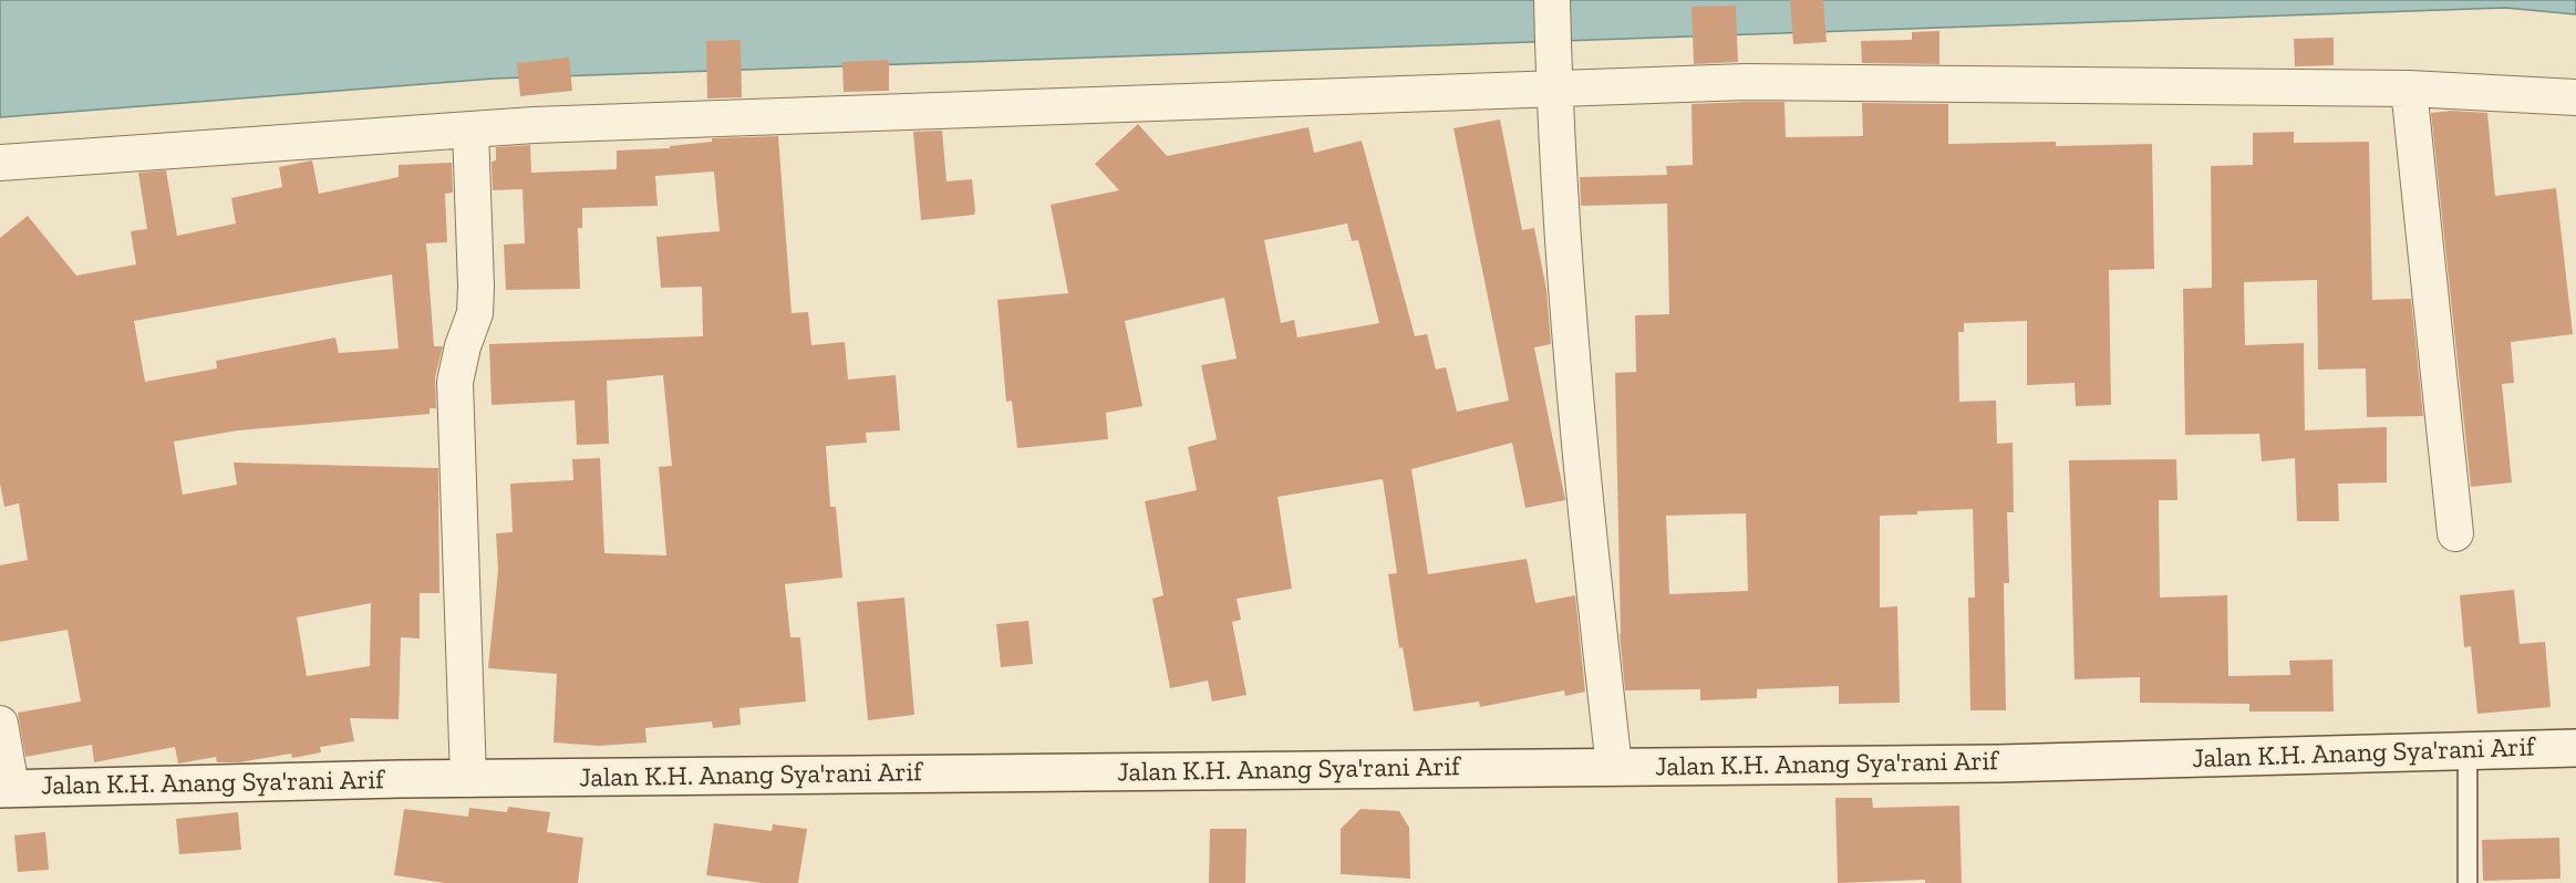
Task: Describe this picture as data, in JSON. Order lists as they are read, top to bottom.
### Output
{
  "streets": {
    "street": ["Jalan K.H. Anang Sya'rani Arif"]
  }
}
